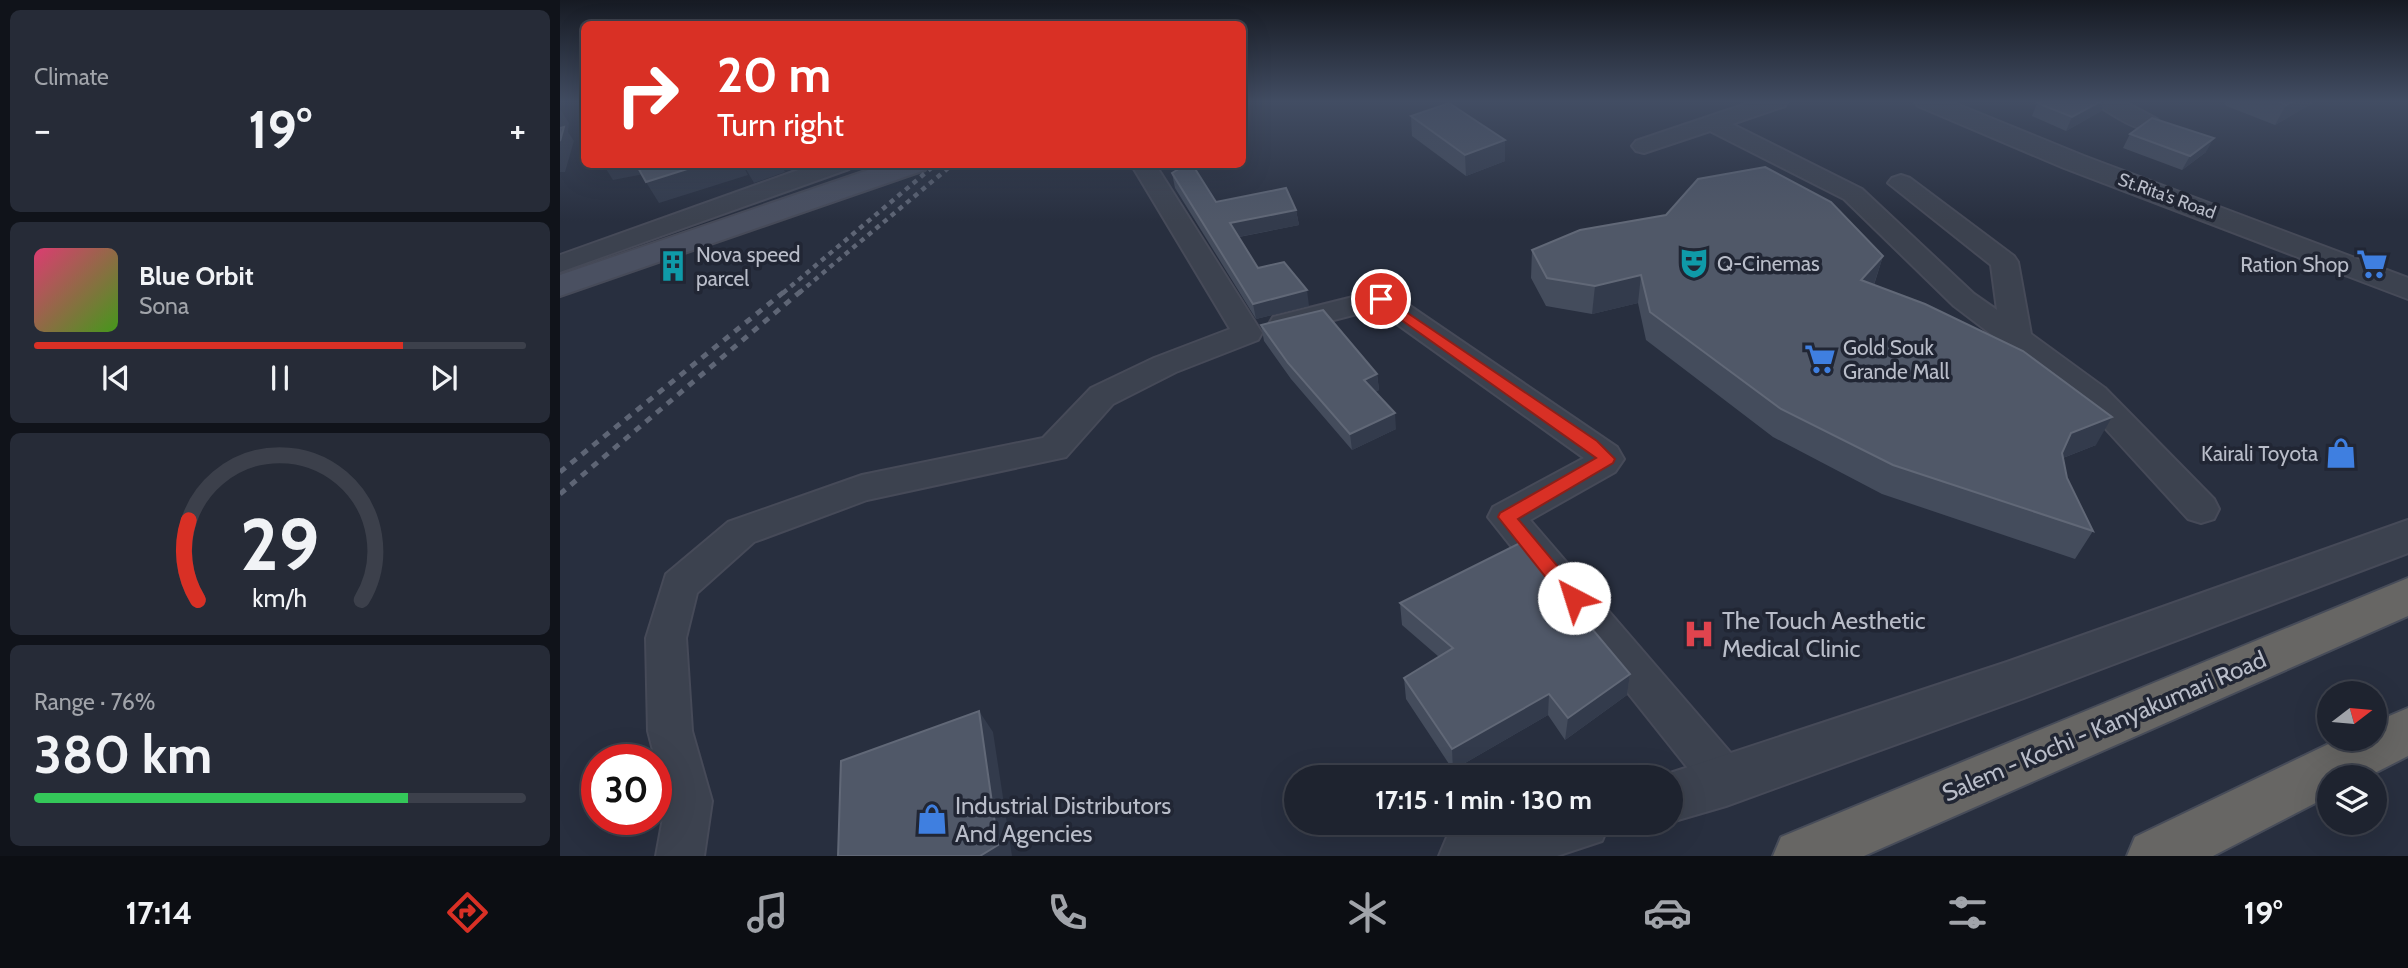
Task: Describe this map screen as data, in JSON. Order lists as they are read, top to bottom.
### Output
{
  "streets": {
    "highway": ["Salem - Kochi - Kanyakumari Road"],
    "street": ["St.Rita's Road"]
  },
  "places": {
    "theatre": ["Q-Cinemas"],
    "supermarket": ["Ration Shop", "Gold Souk Grande Mall"],
    "building": ["Nova speed parcel"],
    "shop": ["Kairali Toyota", "Industrial Distributors And Agencies"],
    "hospital": ["The Touch Aesthetic Medical Clinic"]
  },
  "north": "right",
  "page": {
    "tile": [
      "Climate",
      ["Range · 76%", "380 km"]
    ],
    "turn": ["20 m", "Turn right"],
    "heat": ["−", "19°", "+"],
    "song": ["Blue Orbit", "Sona"],
    "limit": "30",
    "trip": "17:15 · 1 min · 130 m",
    "tabs": ["17:14", "19°"],
    "gauge": ["29", "km/h"]
  }
}
